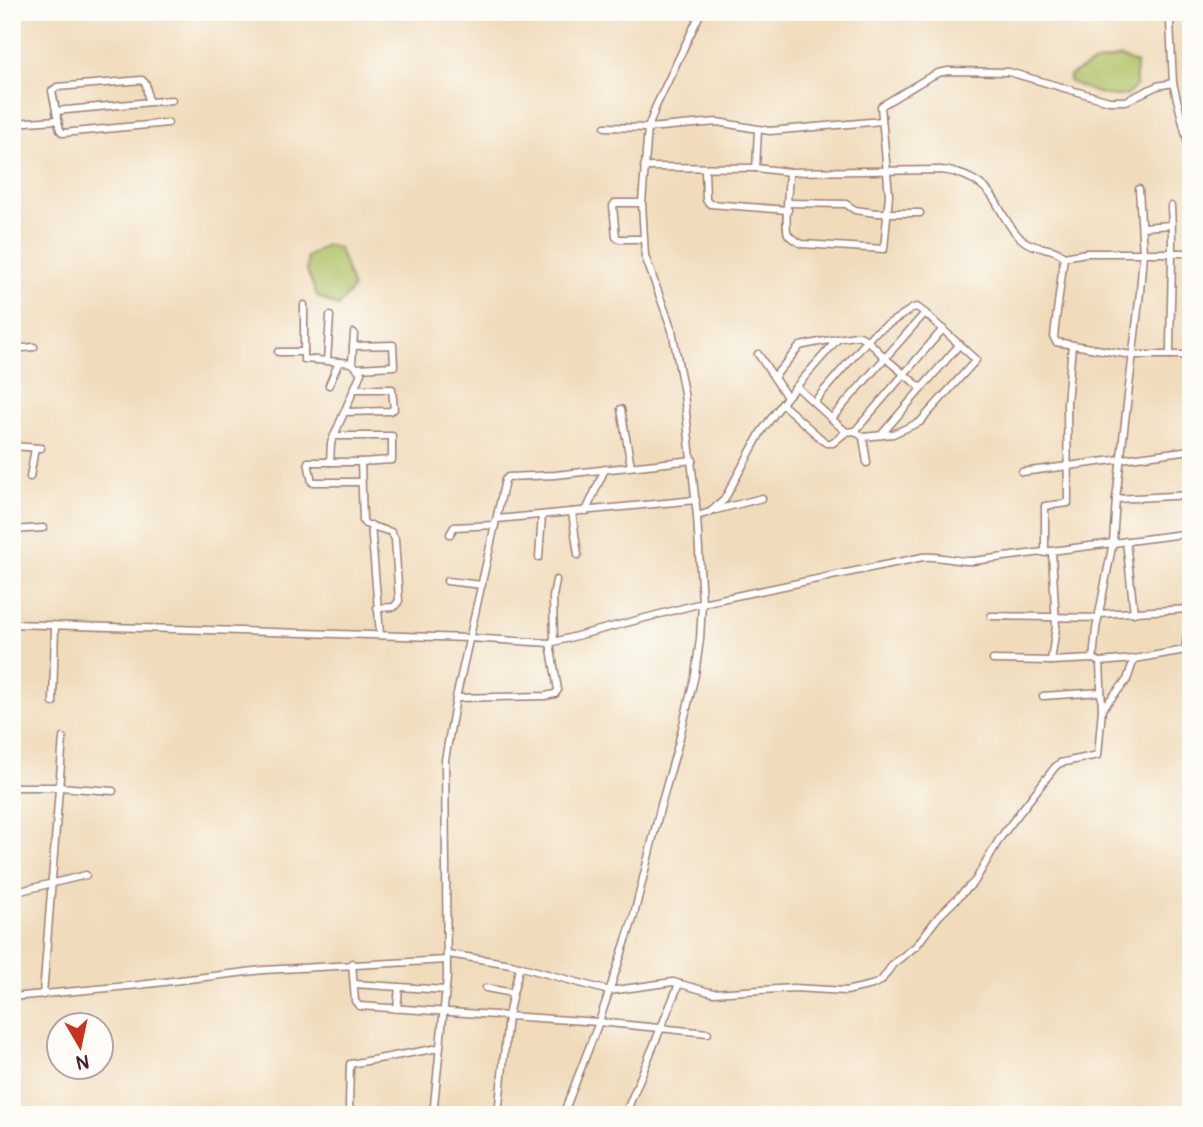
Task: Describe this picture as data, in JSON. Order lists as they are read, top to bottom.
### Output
{
  "north": "bottom"
}
